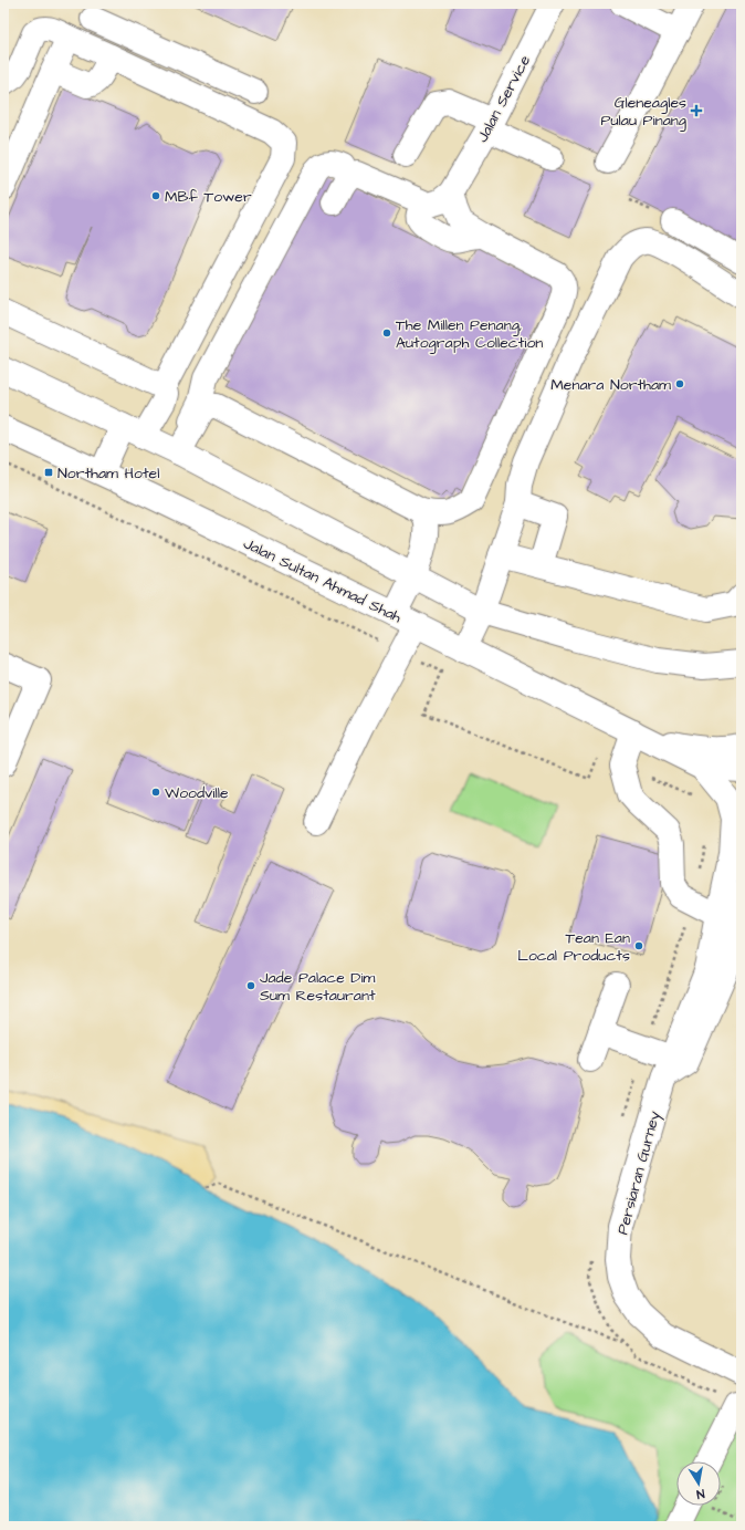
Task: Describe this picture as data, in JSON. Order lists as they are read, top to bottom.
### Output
{
  "streets": {
    "main road": ["Jalan Service", "Jalan Sultan Ahmad Shah", "Persiaran Gurney"]
  },
  "crossings": [
    ["Jalan Sultan Ahmad Shah", "Persiaran Gurney"]
  ],
  "places": {
    "health": ["Gleneagles Pulau Pinang"],
    "other": [
      "MBf Tower",
      "The Millen Penang, Autograph Collection",
      "Menara Northam",
      "Woodville",
      "Tean Ean Local Products",
      "Jade Palace Dim Sum Restaurant"
    ],
    "transit": ["Northam Hotel"]
  },
  "north": "bottom"
}
